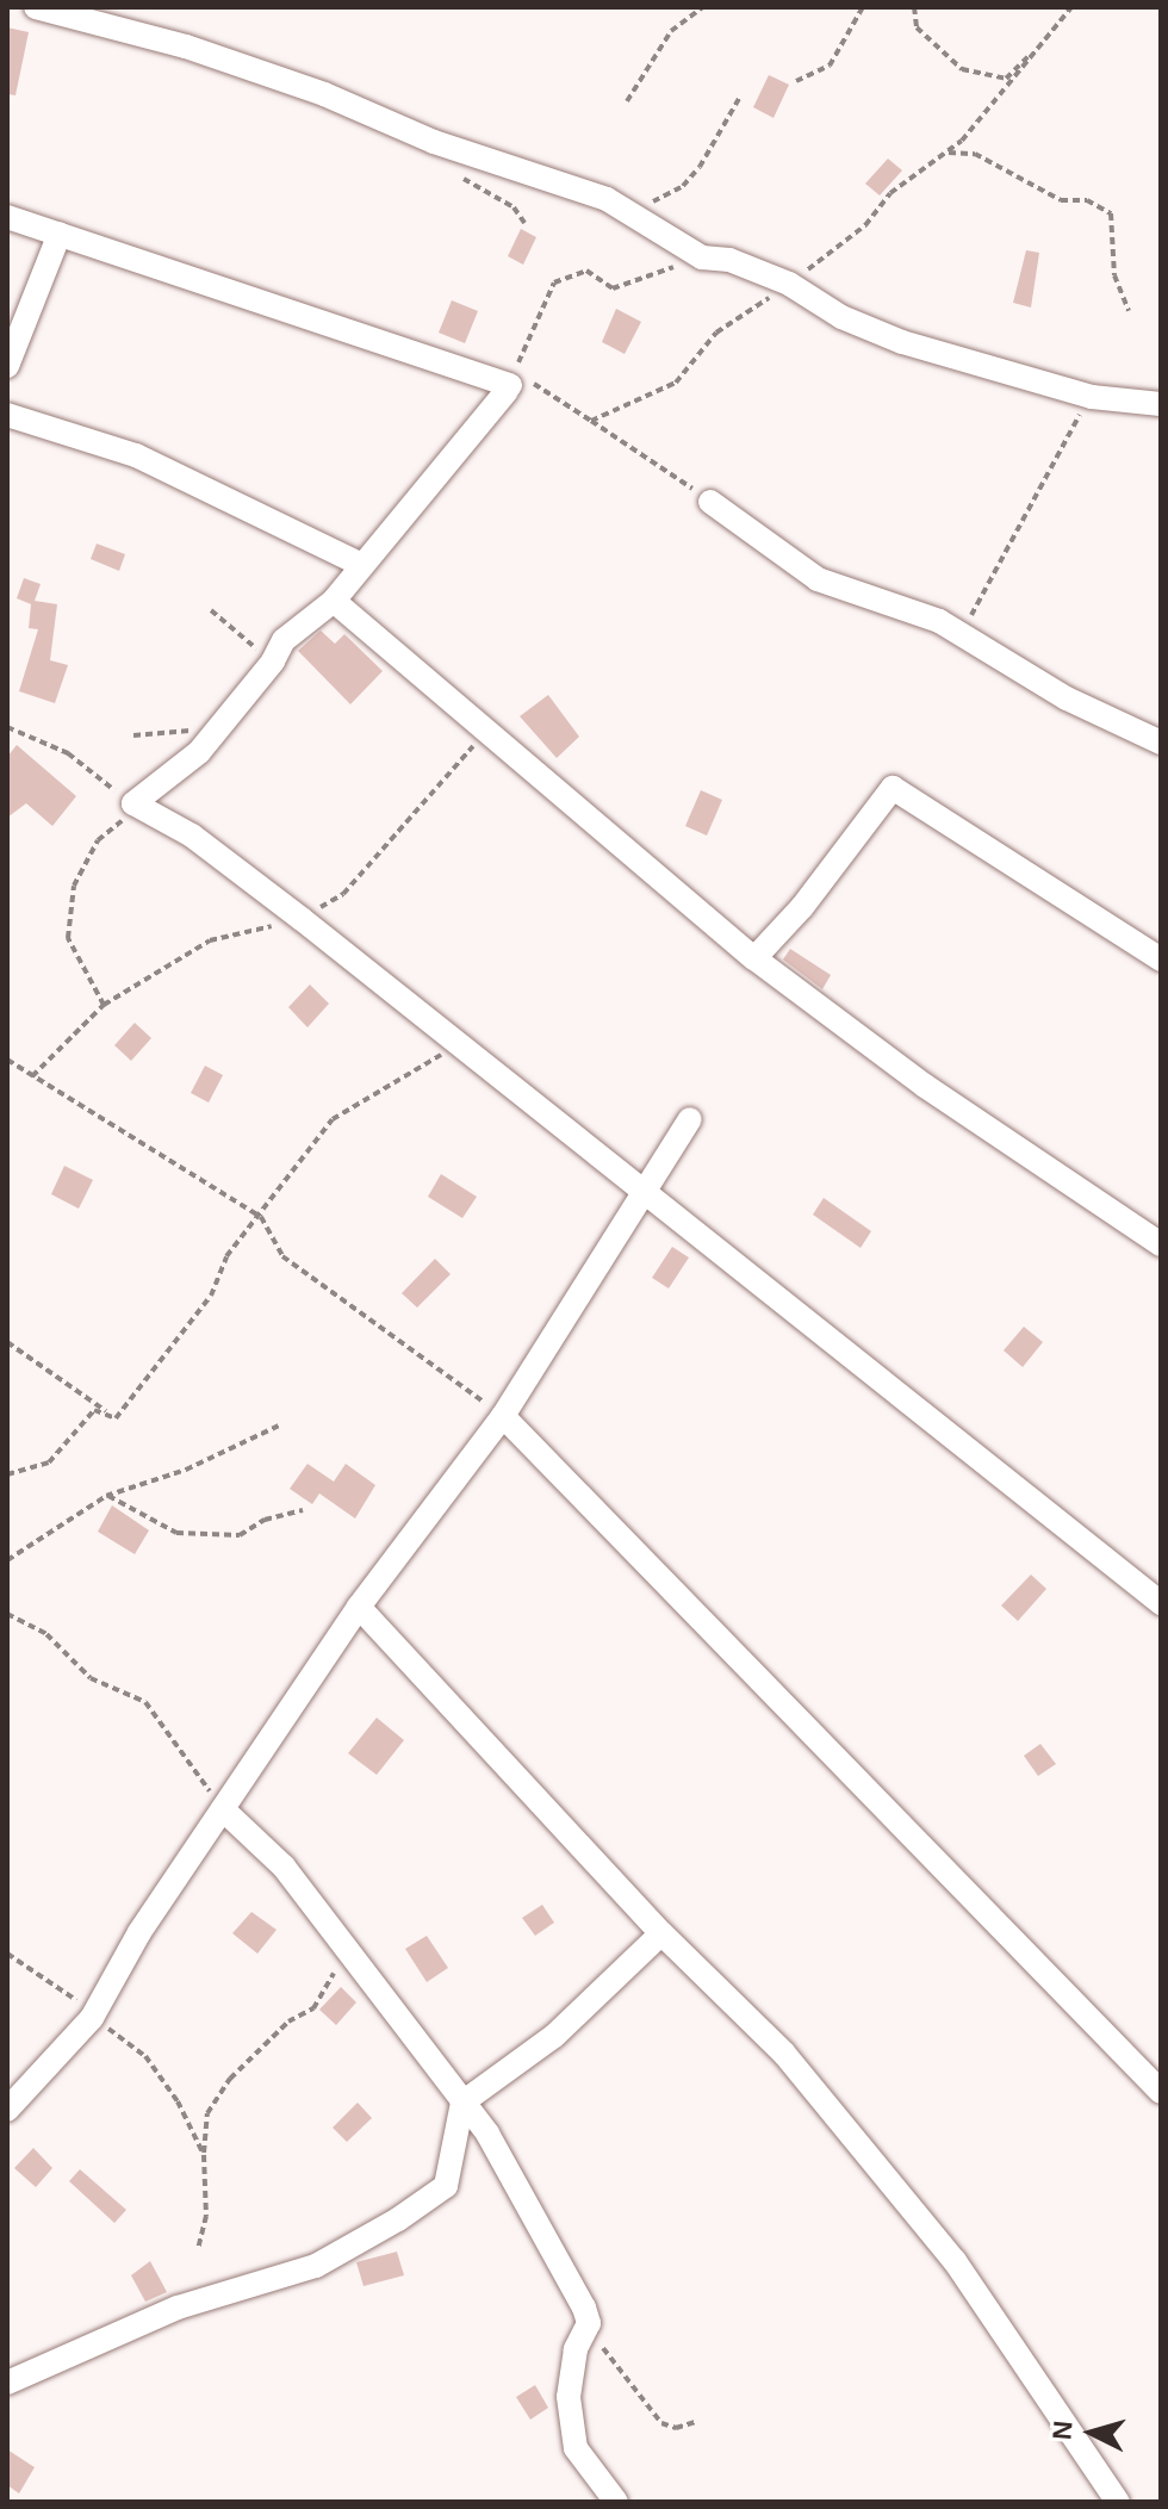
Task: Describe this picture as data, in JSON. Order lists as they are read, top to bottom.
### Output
{
  "north": "left"
}
